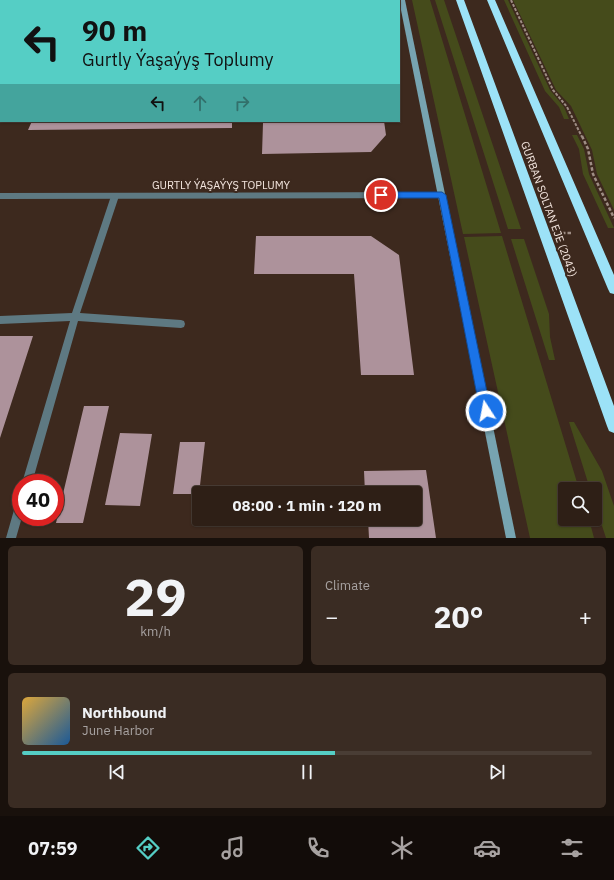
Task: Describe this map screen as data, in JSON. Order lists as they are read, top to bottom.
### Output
{
  "streets": {
    "highway": ["GURBAN SOLTAN EJE (2043)"],
    "street": ["GURTLY ÝAŞAÝYŞ TOPLUMY"]
  },
  "page": {
    "turn": ["90 m", "Gurtly Ýaşaýyş Toplumy"],
    "limit": "40",
    "trip": "08:00 · 1 min · 120 m",
    "tile": [
      ["29", "km/h"],
      "Climate"
    ],
    "heat": ["−", "20°", "+"],
    "song": ["Northbound", "June Harbor"],
    "tabs": "07:59"
  }
}
